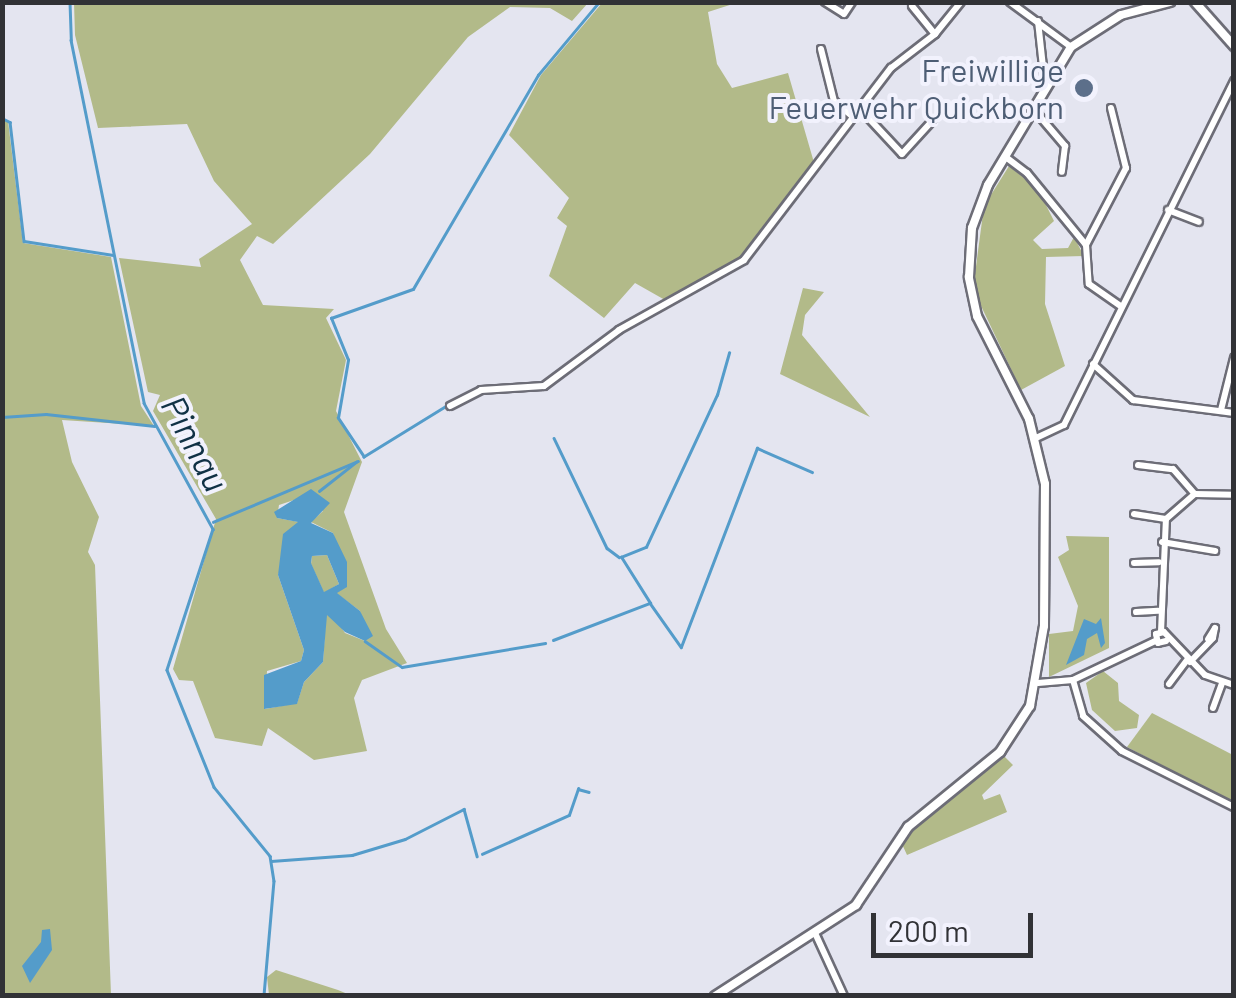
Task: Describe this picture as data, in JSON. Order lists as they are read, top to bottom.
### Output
{
  "water": ["Pinnau"],
  "places": ["Freiwillige Feuerwehr Quickborn"],
  "scale_bar": "200 m"
}
